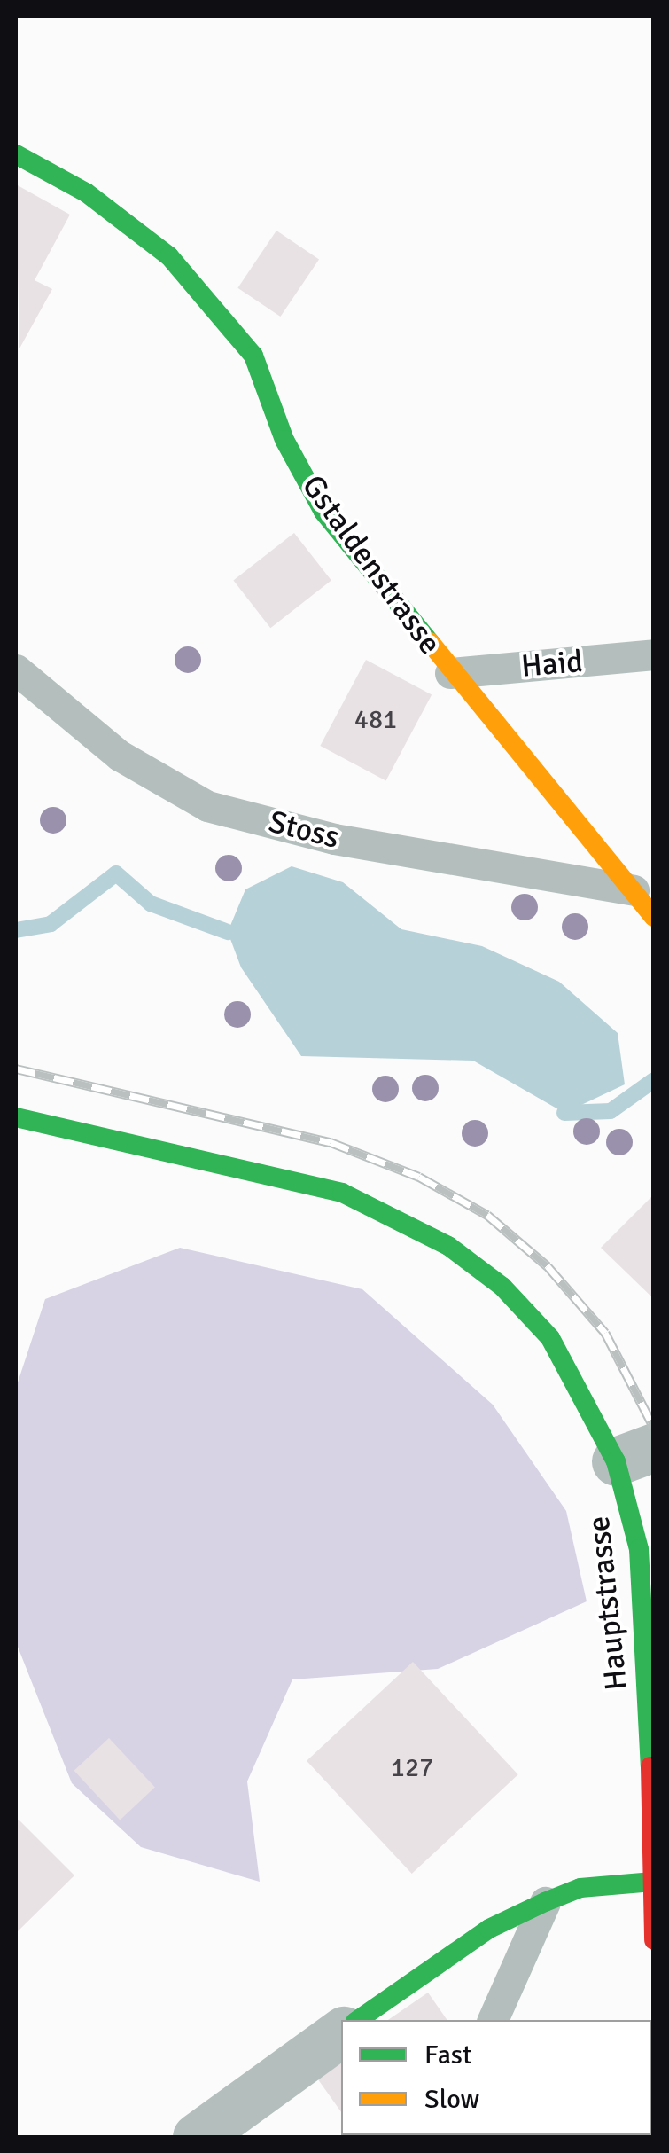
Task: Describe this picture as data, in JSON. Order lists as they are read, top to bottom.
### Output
{
  "streets": {
    "street": ["Gstaldenstrasse", "Hauptstrasse"],
    "lane": ["Haid", "Stoss"]
  },
  "crossings": [
    ["Gstaldenstrasse", "Haid"],
    ["Gstaldenstrasse", "Stoss"]
  ],
  "house_numbers": ["481", "127"],
  "legend": ["Fast", "Slow"]
}
